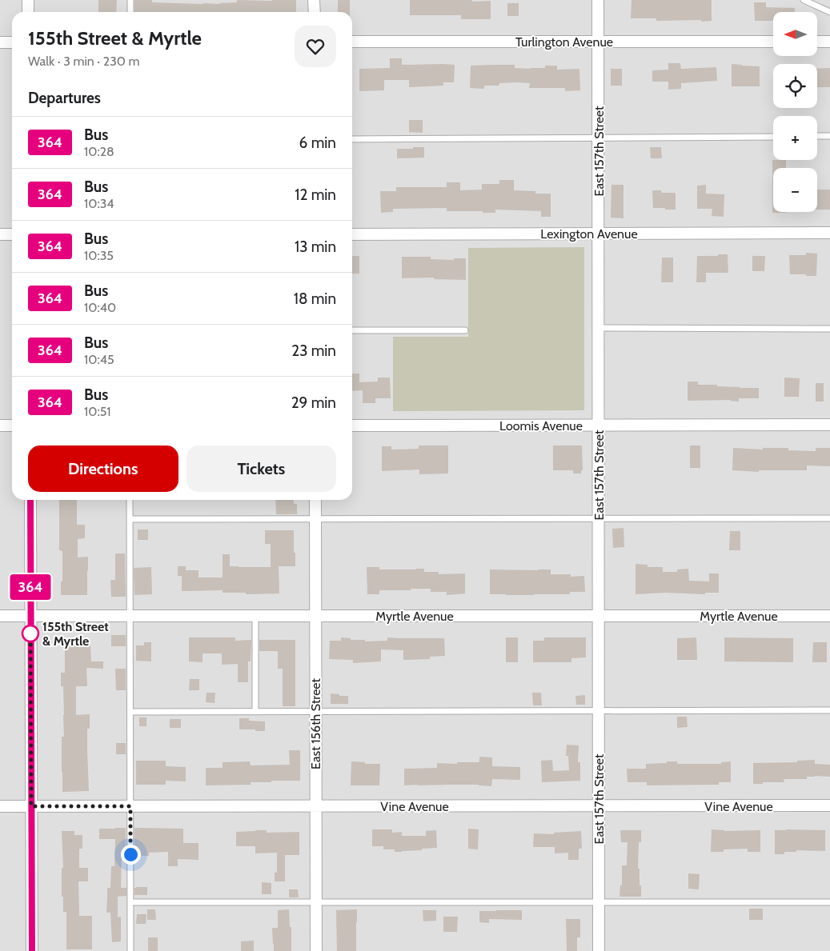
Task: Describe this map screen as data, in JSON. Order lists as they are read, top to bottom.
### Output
{
  "streets": {
    "street": [
      "Turlington Avenue",
      "East 157th Street",
      "Lexington Avenue",
      "Loomis Avenue",
      "Myrtle Avenue",
      "East 156th Street",
      "Vine Avenue"
    ]
  },
  "crossings": [
    ["Turlington Avenue", "East 157th Street"],
    ["East 157th Street", "Lexington Avenue"],
    ["East 157th Street", "Loomis Avenue"],
    ["East 157th Street", "Myrtle Avenue"],
    ["East 157th Street", "Vine Avenue"],
    ["Myrtle Avenue", "East 156th Street"],
    ["East 156th Street", "Vine Avenue"]
  ],
  "places": ["155th Street & Myrtle"],
  "lines": ["bus line 364"],
  "north": "left",
  "page": {
    "on_map": "364",
    "map_buttons": ["+", "−"],
    "heading": [
      ["155th Street & Myrtle", "Walk · 3 min · 230 m"],
      "Departures"
    ],
    "list": [
      {
        "mark": "364",
        "name": "Bus",
        "note": "10:28",
        "value": "6 min"
      },
      {
        "mark": "364",
        "name": "Bus",
        "note": "10:34",
        "value": "12 min"
      },
      {
        "mark": "364",
        "name": "Bus",
        "note": "10:35",
        "value": "13 min"
      },
      {
        "mark": "364",
        "name": "Bus",
        "note": "10:40",
        "value": "18 min"
      },
      {
        "mark": "364",
        "name": "Bus",
        "note": "10:45",
        "value": "23 min"
      },
      {
        "mark": "364",
        "name": "Bus",
        "note": "10:51",
        "value": "29 min"
      }
    ],
    "buttons": ["Directions", "Tickets"]
  }
}
